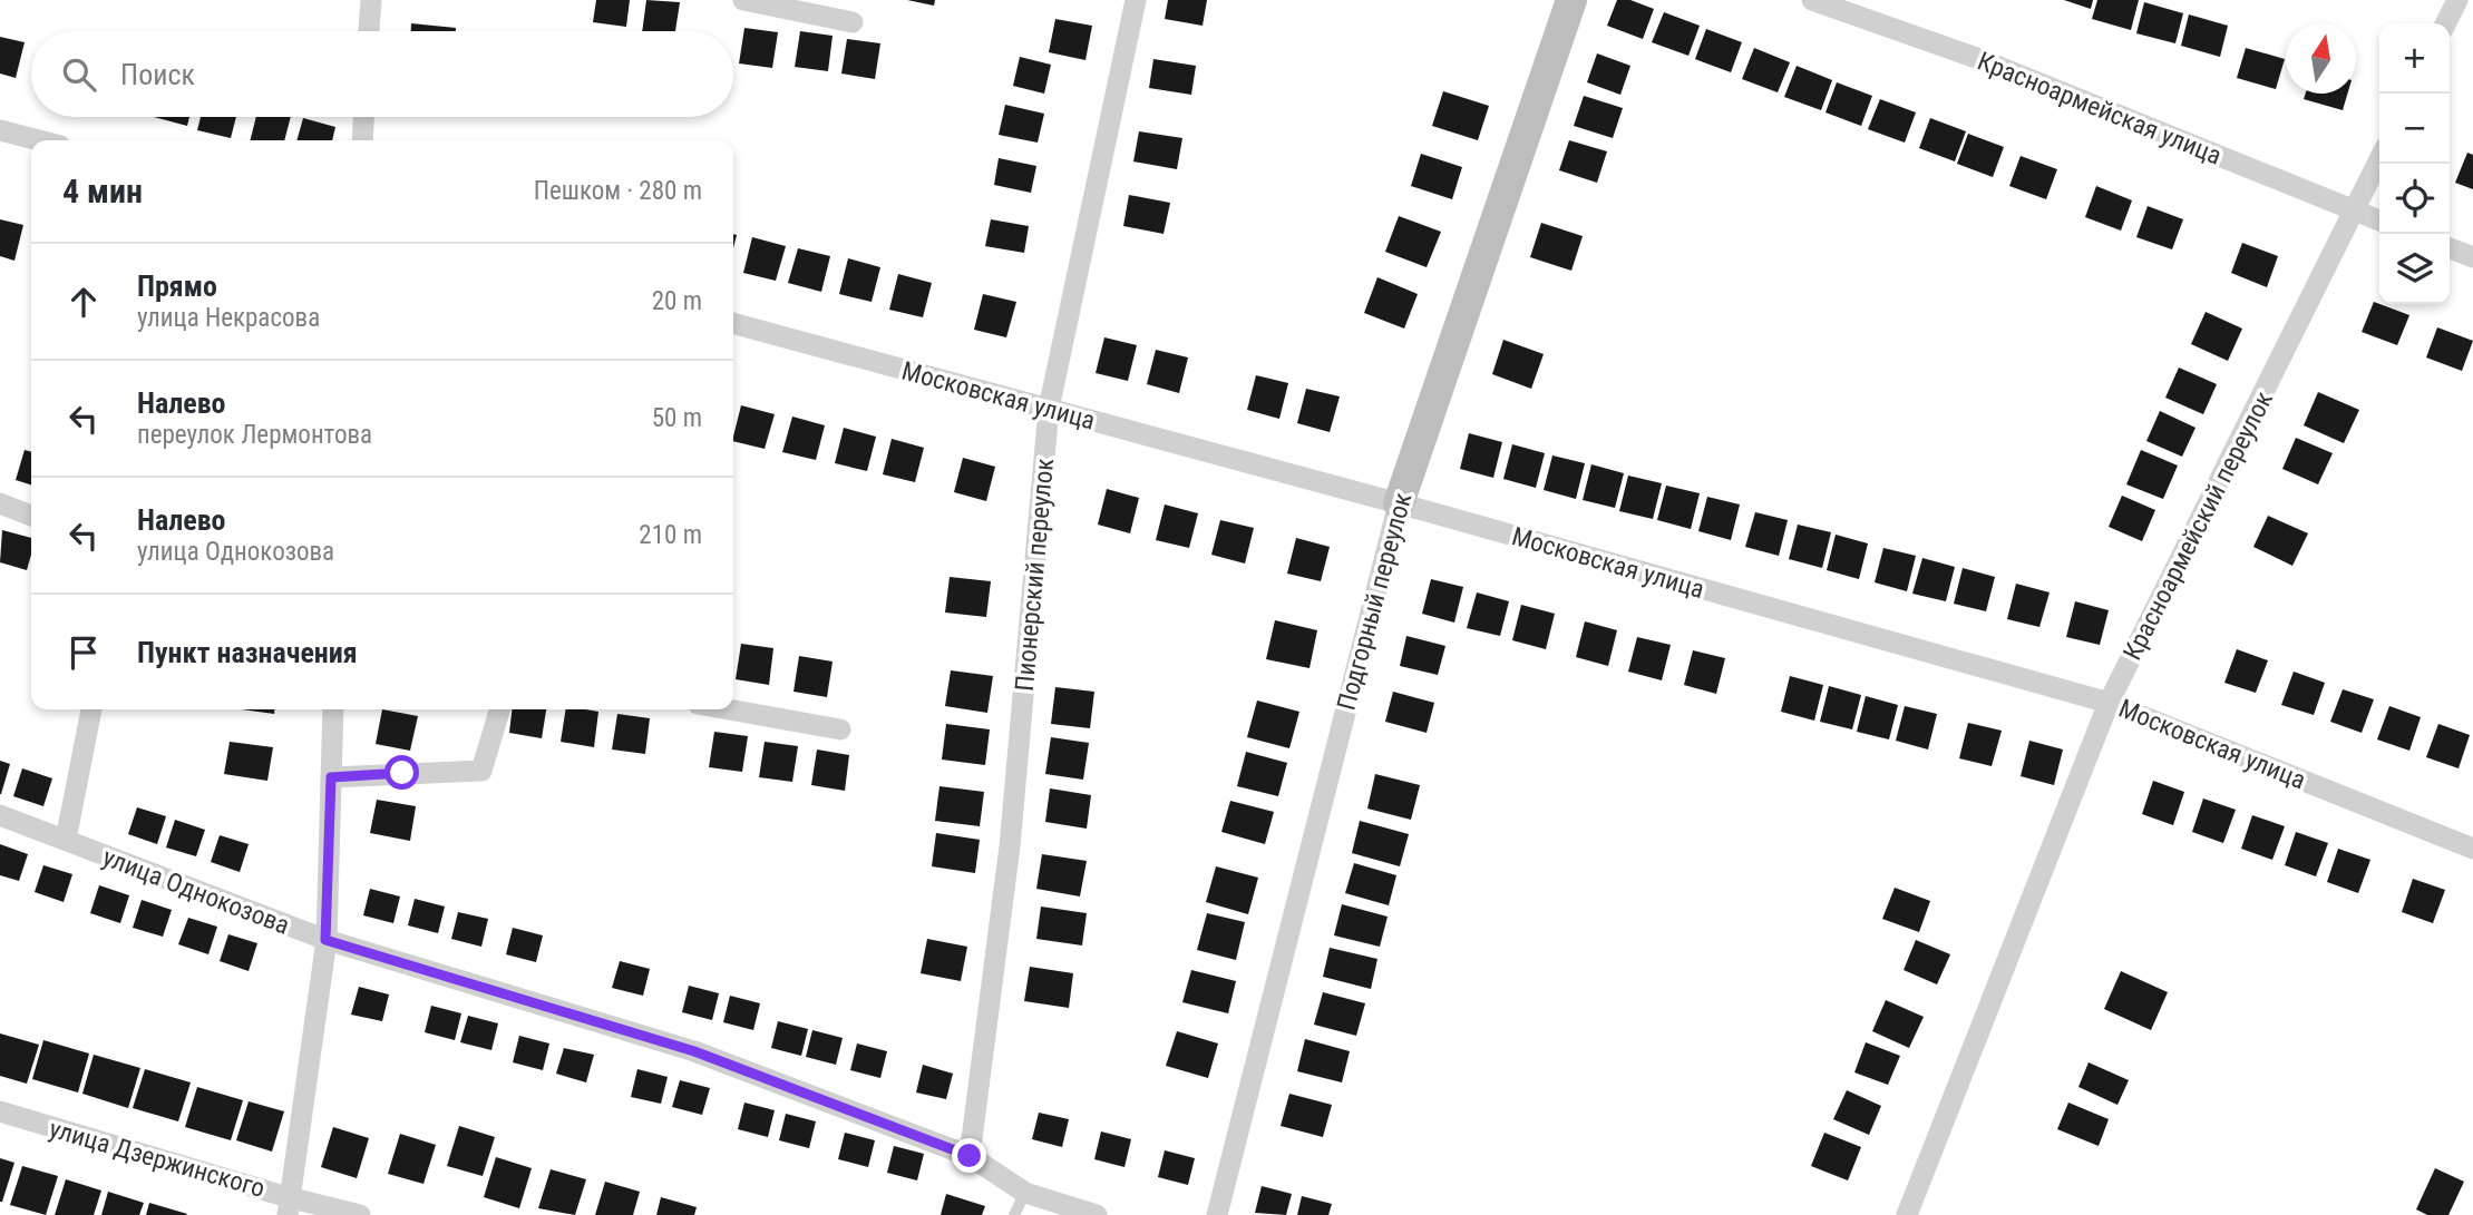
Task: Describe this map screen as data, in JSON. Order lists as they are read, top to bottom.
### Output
{
  "streets": {
    "main road": ["Подгорный переулок"],
    "street": [
      "Красноармейская улица",
      "Московская улица",
      "Красноармейский переулок",
      "Пионерский переулок",
      "улица Однокозова",
      "улица Дзержинского"
    ]
  },
  "crossings": [
    ["Красноармейская улица", "Красноармейский переулок"],
    ["Московская улица", "Красноармейский переулок"],
    ["Московская улица", "Пионерский переулок"],
    ["Московская улица", "Подгорный переулок"],
    ["Пионерский переулок", "улица Однокозова"]
  ],
  "north": "top",
  "page": {
    "map_buttons": ["+", "−"],
    "search": "Поиск",
    "heading": ["4 мин", "Пешком · 280 m"],
    "list": [
      ["Прямо", "улица Некрасова", "20 m"],
      ["Налево", "переулок Лермонтова", "50 m"],
      ["Налево", "улица Однокозова", "210 m"],
      "Пункт назначения"
    ]
  }
}
